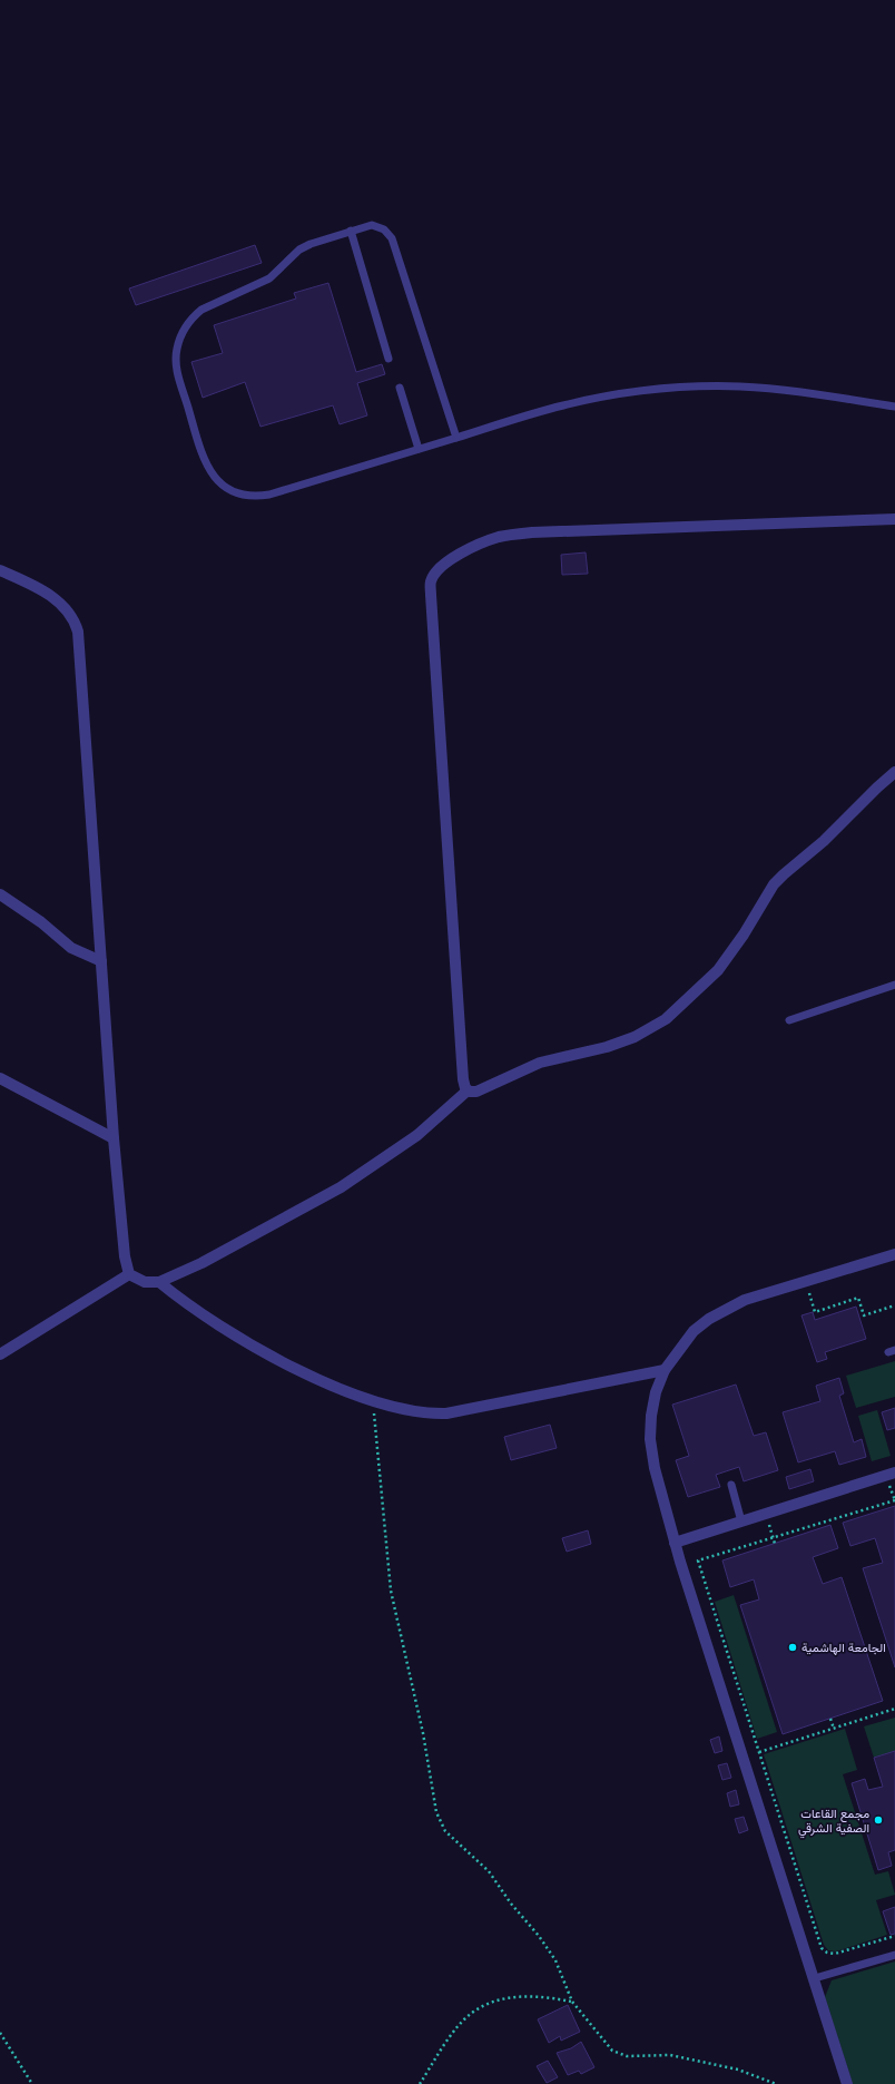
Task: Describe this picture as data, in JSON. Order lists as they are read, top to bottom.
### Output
{
  "places": ["الجامعة الهاشمية", "مجمع القاعات الصفية الشرقي"]
}
